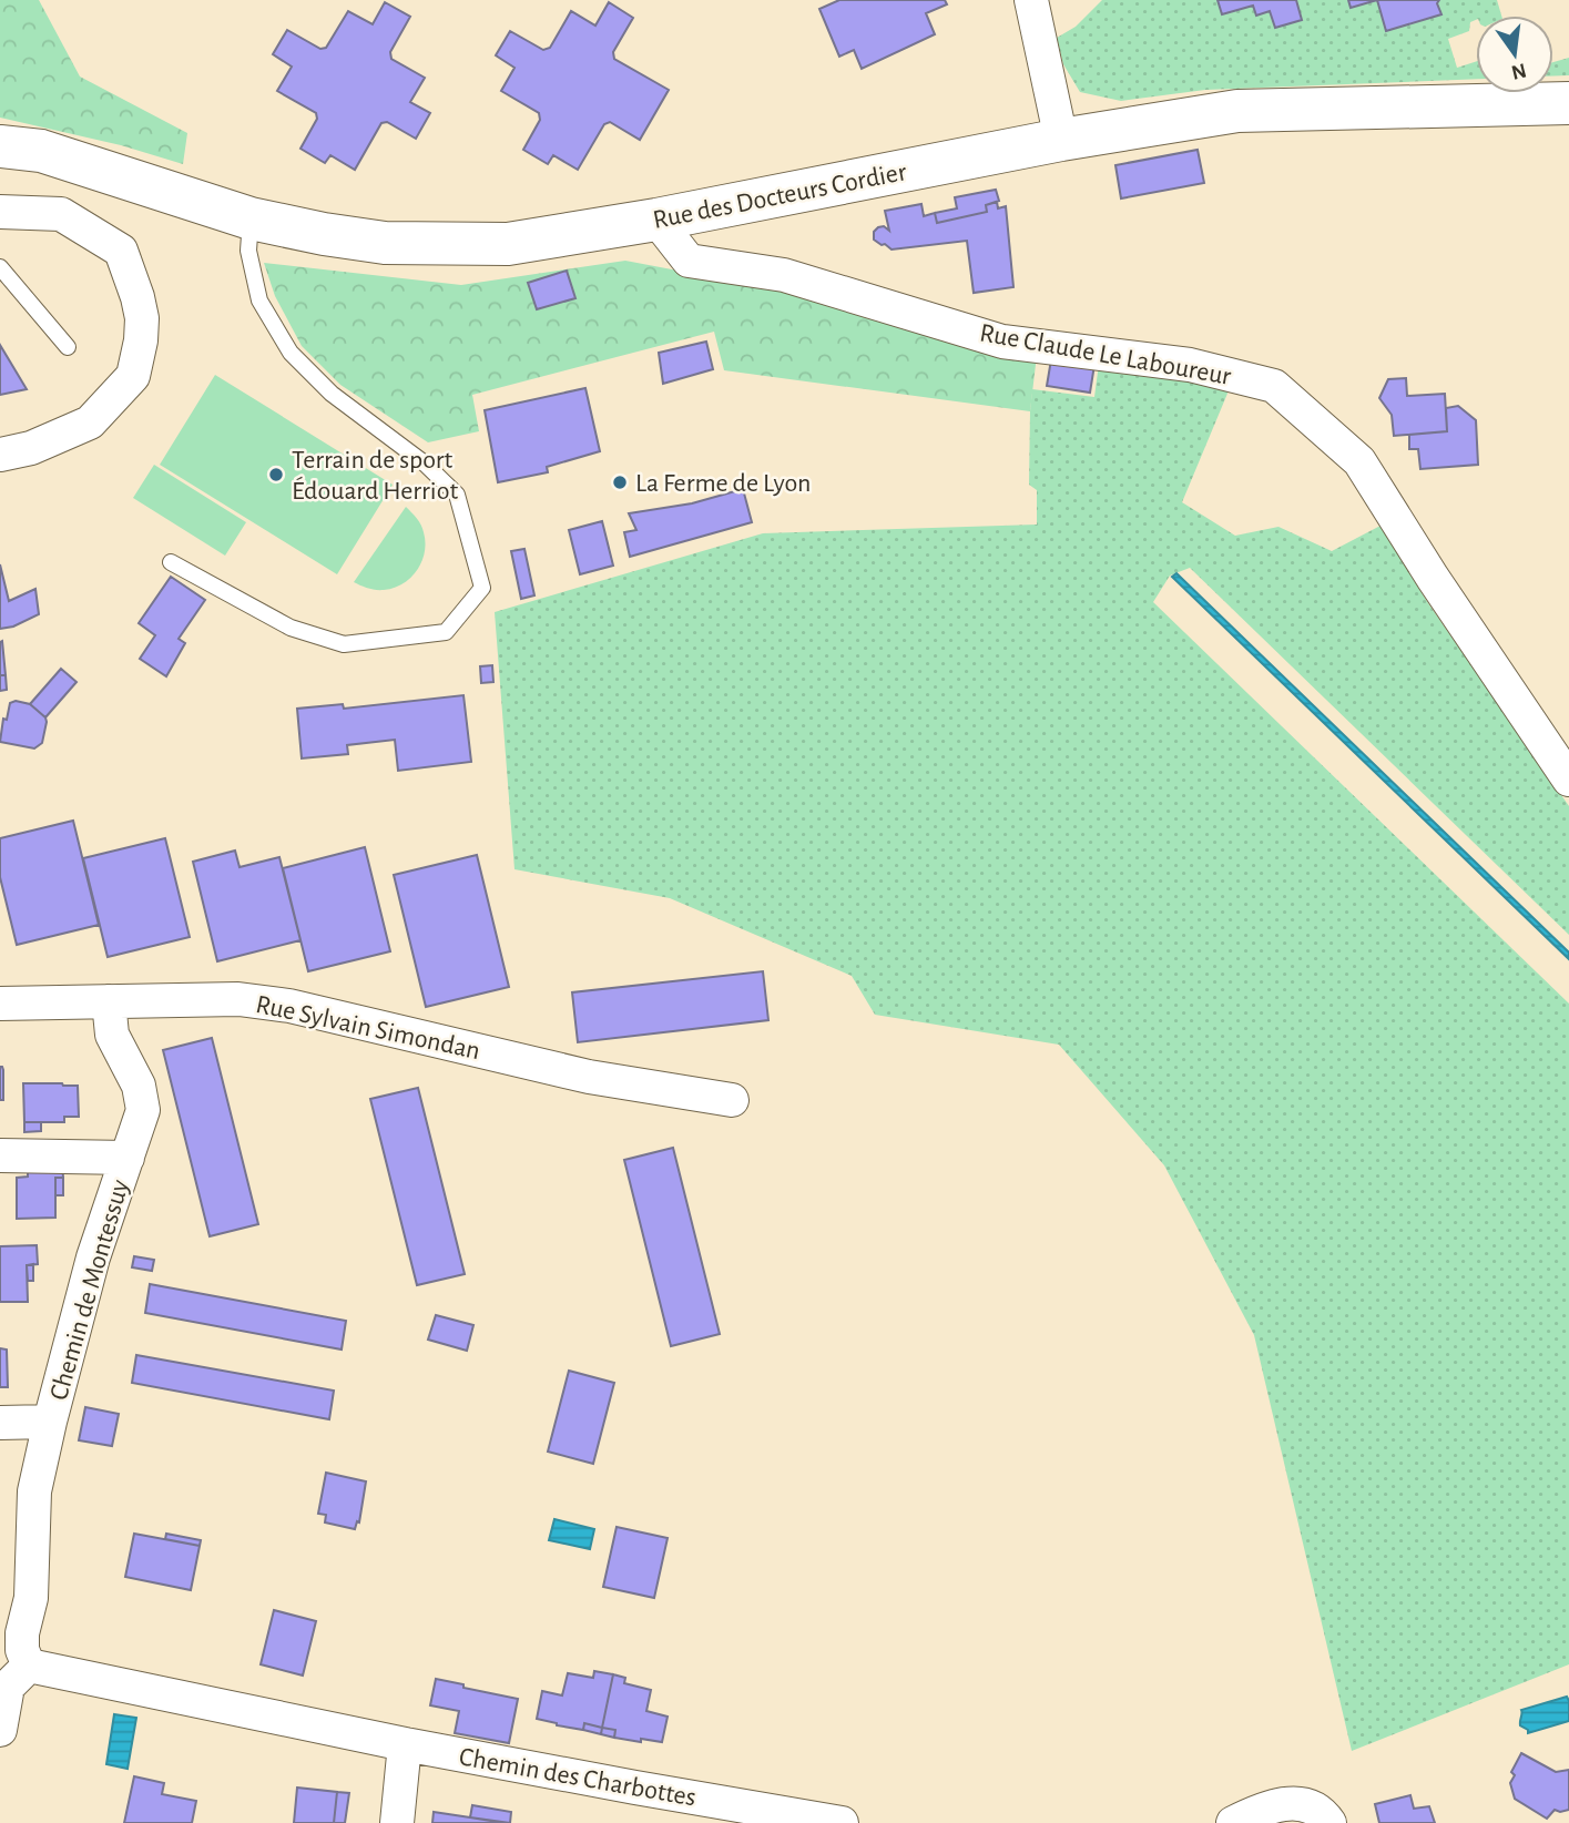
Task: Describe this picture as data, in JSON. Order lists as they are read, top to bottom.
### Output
{
  "streets": {
    "street": [
      "Rue des Docteurs Cordier",
      "Rue Claude Le Laboureur",
      "Rue Sylvain Simondan",
      "Chemin de Montessuy",
      "Chemin des Charbottes"
    ]
  },
  "crossings": [
    ["Rue des Docteurs Cordier", "Rue Claude Le Laboureur"],
    ["Rue Sylvain Simondan", "Chemin de Montessuy"],
    ["Chemin de Montessuy", "Chemin des Charbottes"]
  ],
  "places": ["Terrain de sport Édouard Herriot", "La Ferme de Lyon"],
  "north": "bottom"
}
